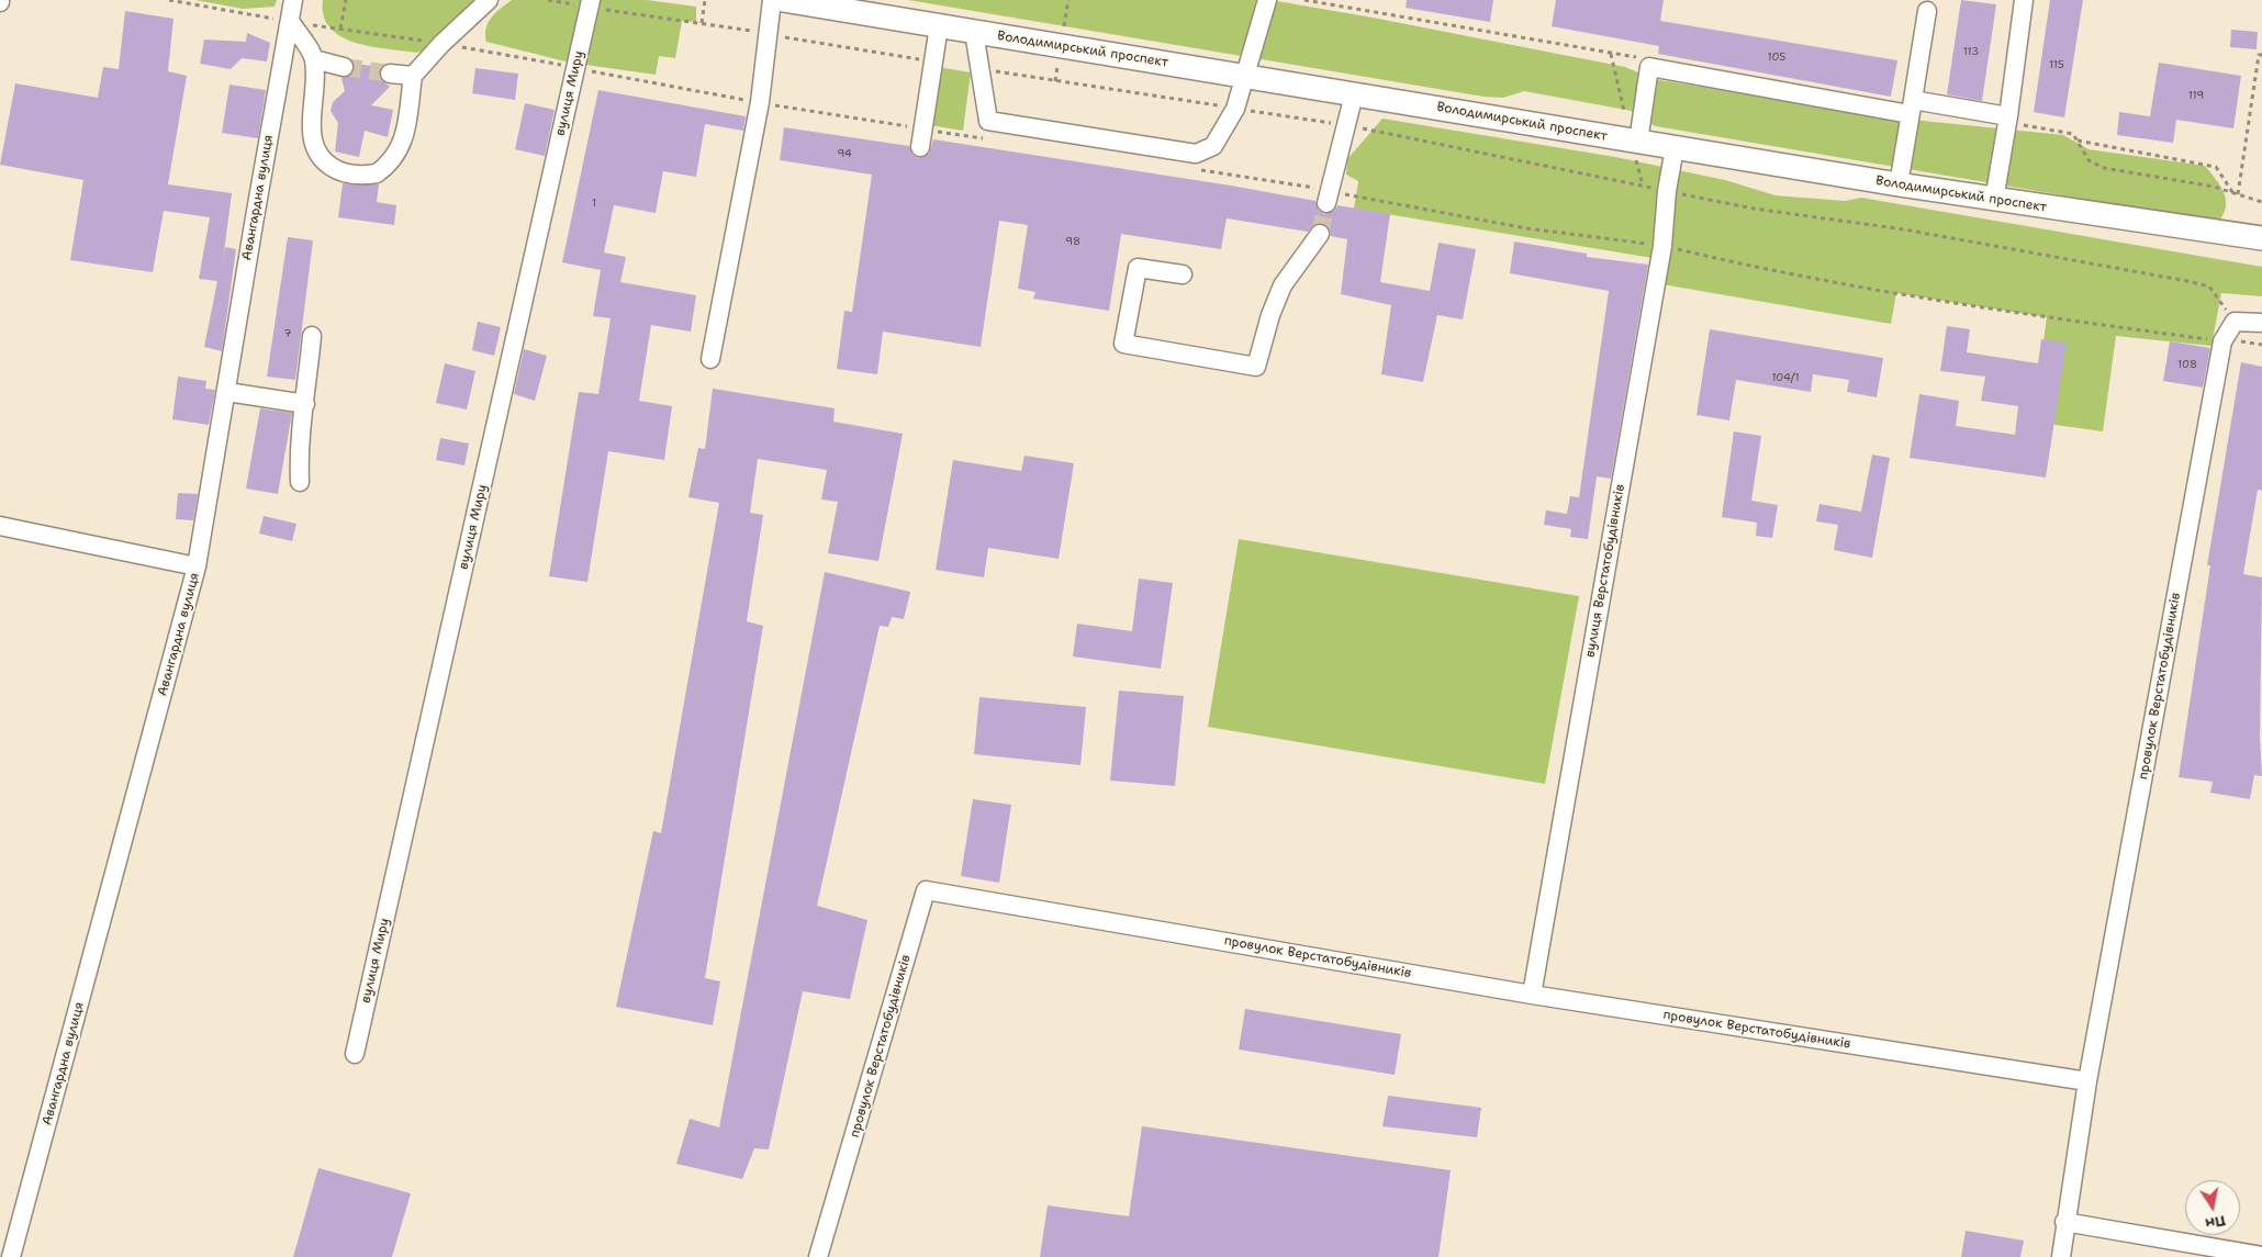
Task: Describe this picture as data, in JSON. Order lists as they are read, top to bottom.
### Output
{
  "streets": {
    "main road": ["Володимирський проспект"],
    "street": [
      "вулиця Миру",
      "Авангардна вулиця",
      "вулиця Верстатобудівників",
      "провулок Верстатобудівників"
    ]
  },
  "crossings": [
    ["Володимирський проспект", "вулиця Верстатобудівників"],
    ["вулиця Верстатобудівників", "провулок Верстатобудівників"]
  ],
  "house_numbers": [
    "113",
    "105",
    "115",
    "119",
    "94",
    "1",
    "98",
    "7",
    "108",
    "104/1"
  ],
  "north": "bottom"
}
